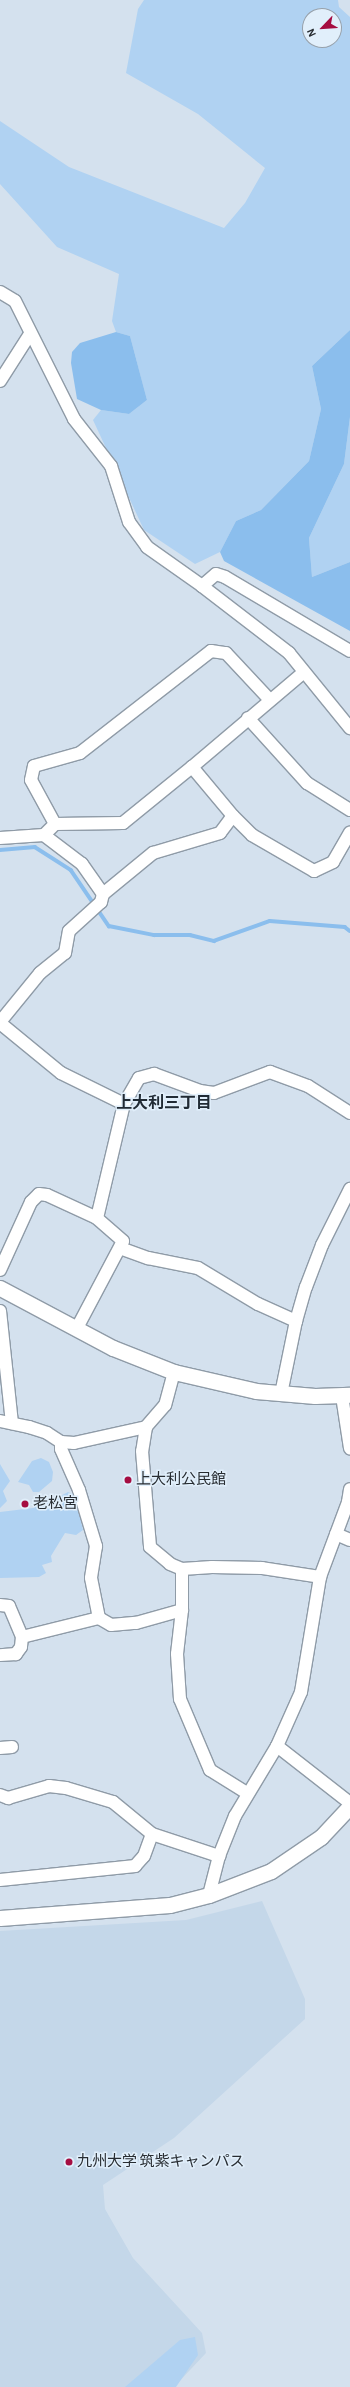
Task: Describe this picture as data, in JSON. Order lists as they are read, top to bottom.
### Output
{
  "districts": ["上大利三丁目"],
  "places": ["上大利公民館", "老松宮", "九州大学 筑紫キャンパス"],
  "north": "bottom left"
}
